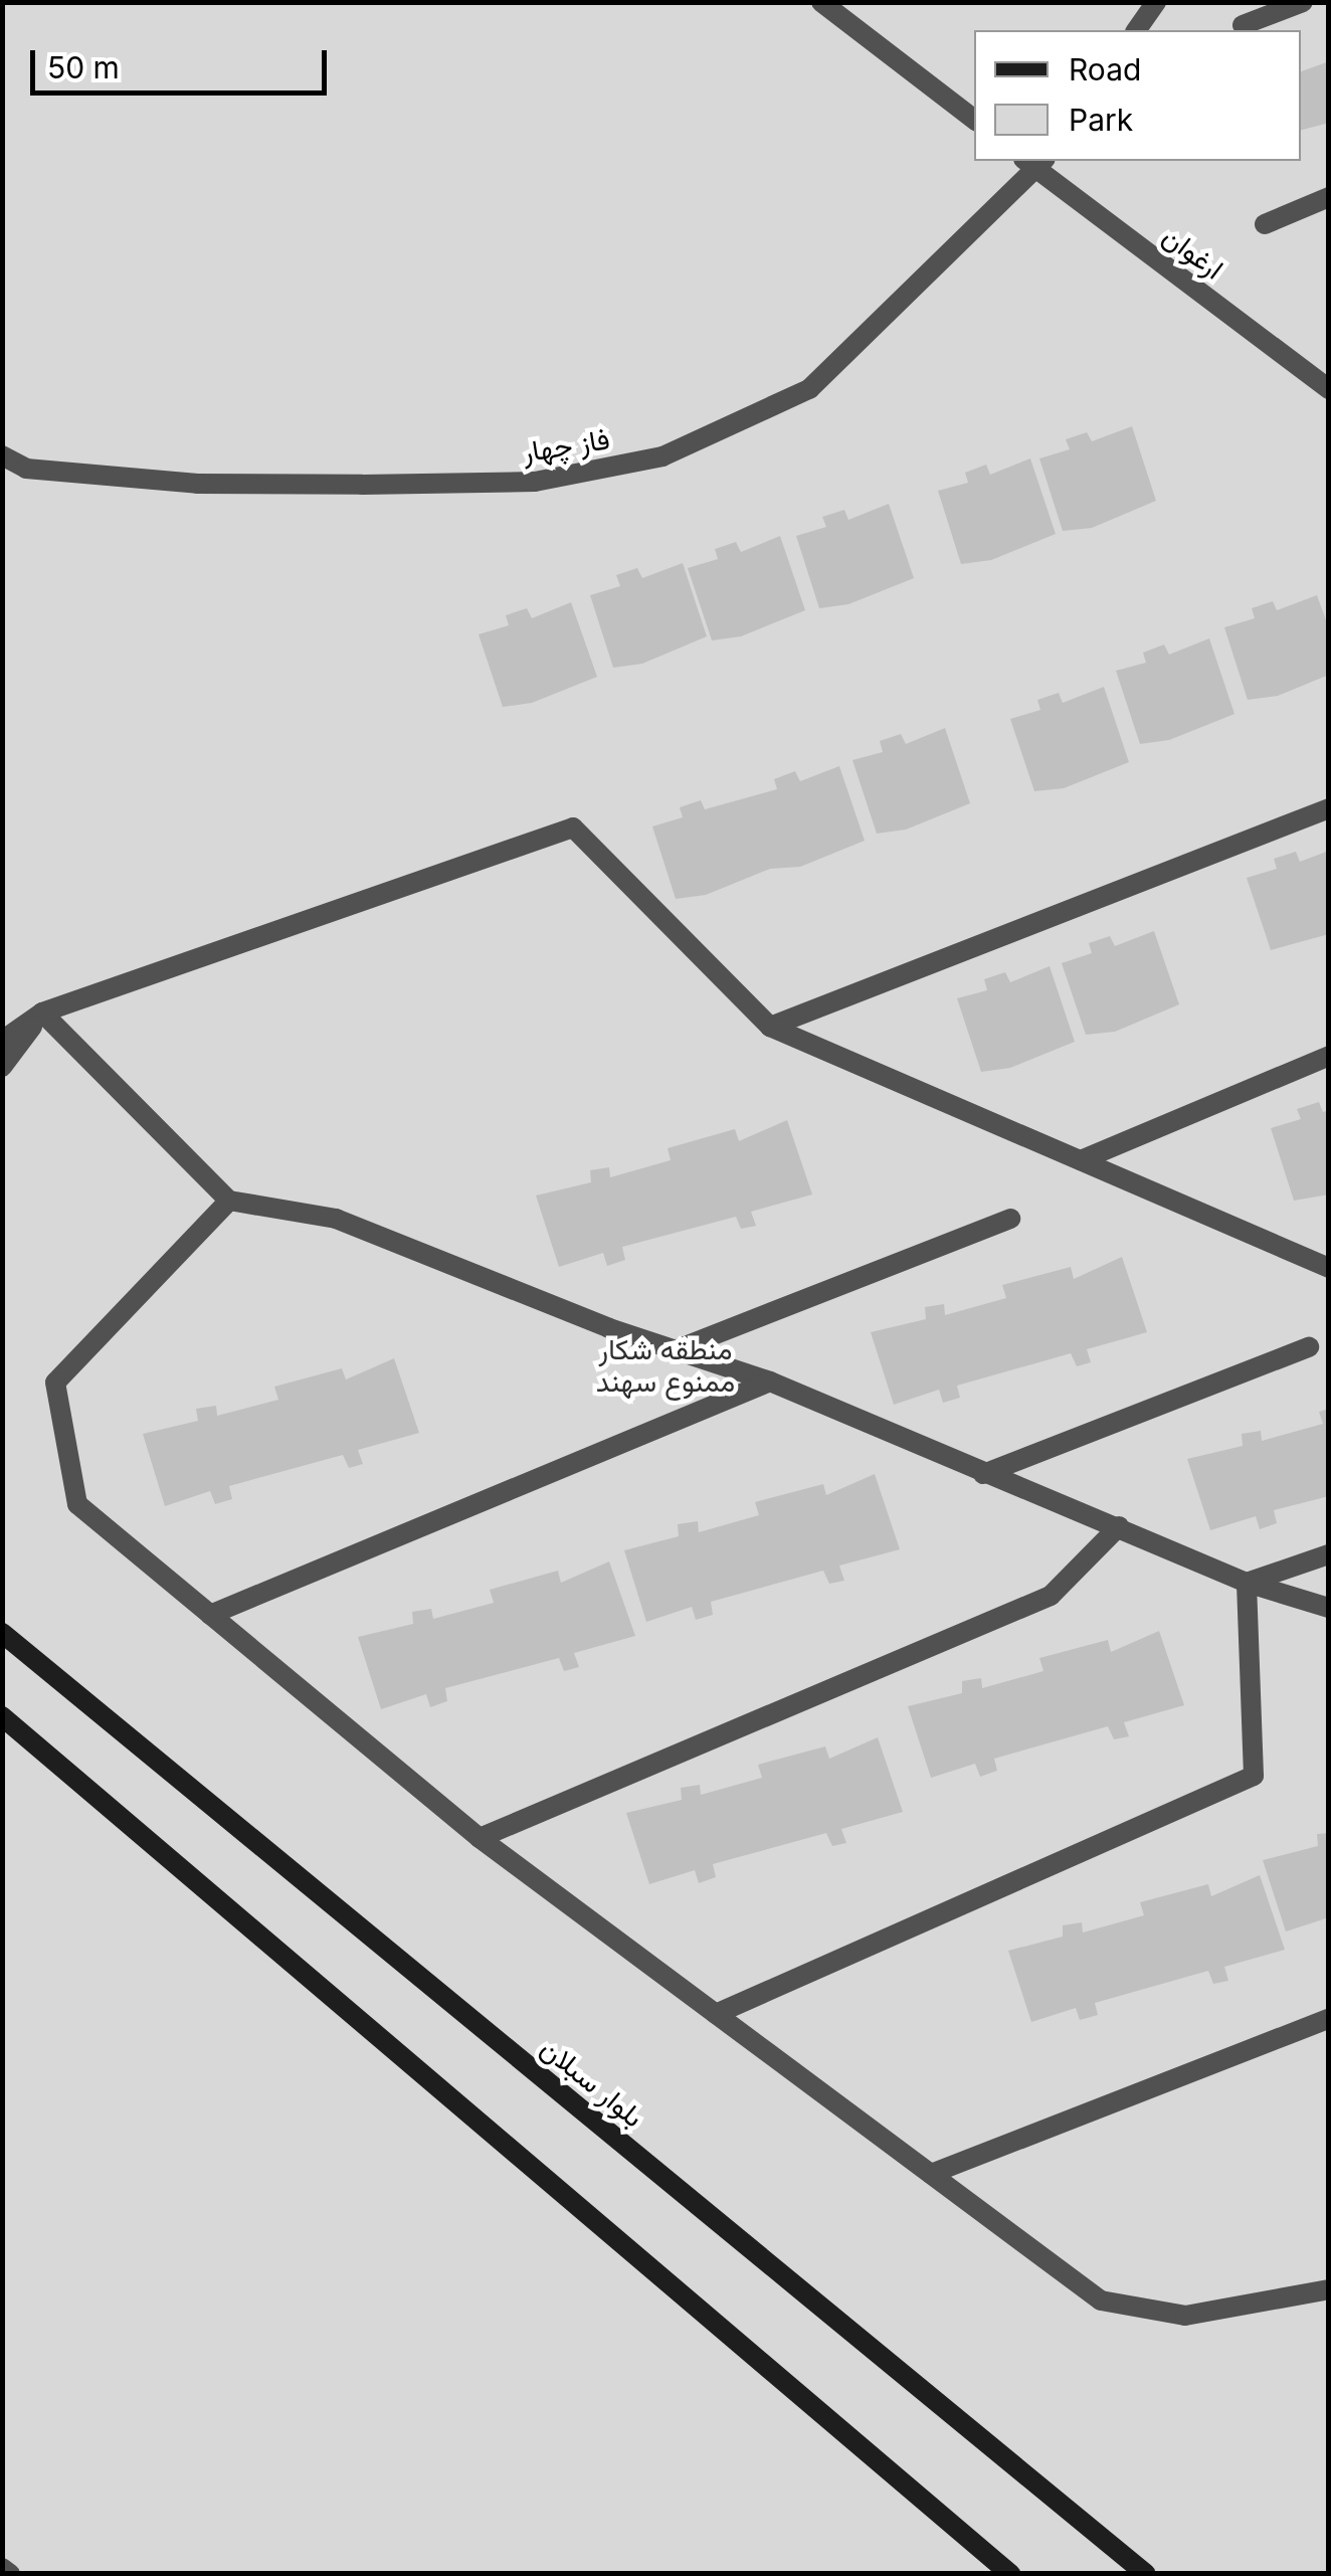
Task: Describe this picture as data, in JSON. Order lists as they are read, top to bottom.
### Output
{
  "streets": {
    "street": ["ارغوان", "فاز چهار", "بلوار سبلان"]
  },
  "crossings": [
    ["ارغوان", "فاز چهار"]
  ],
  "parks": ["منطقه شکار ممنوع سهند"],
  "legend": ["Road", "Park"],
  "scale_bar": "50 m"
}
